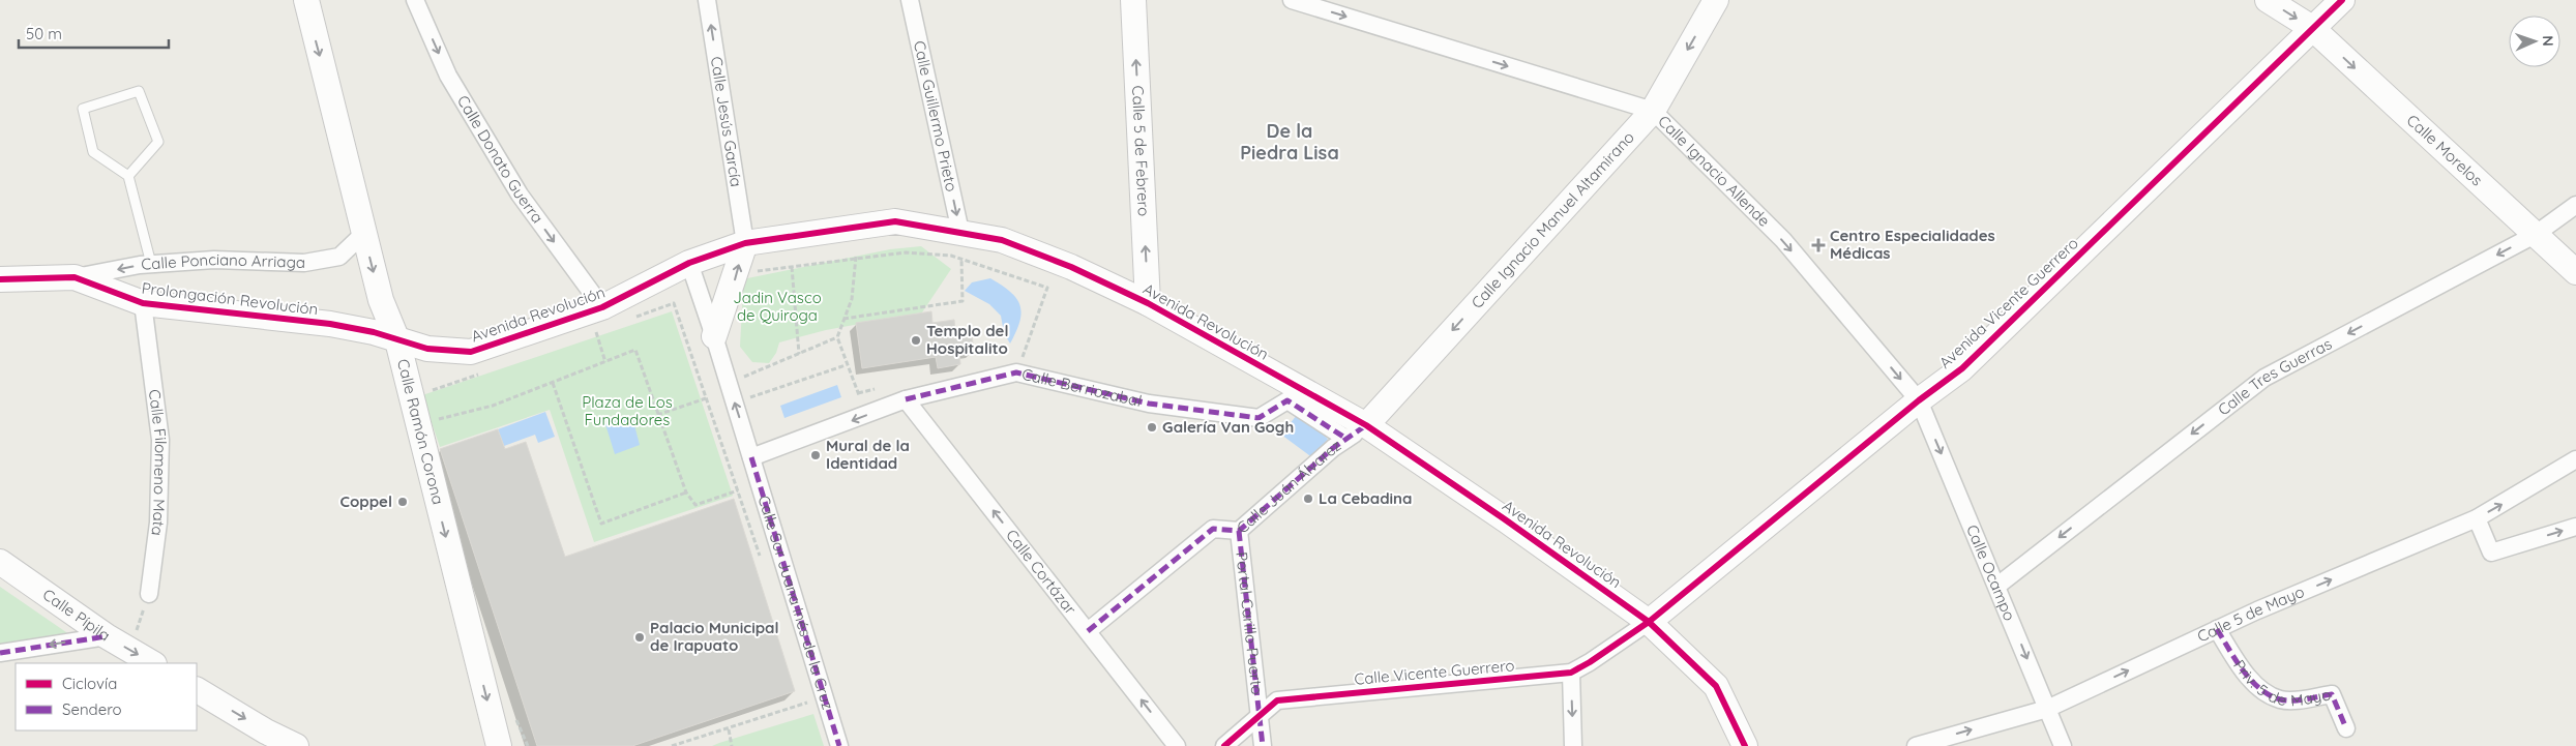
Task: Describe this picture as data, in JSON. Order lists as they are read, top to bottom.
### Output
{
  "streets": {
    "street": [
      "Calle Guillermo Prieto",
      "Calle Jesús García",
      "Calle Morelos",
      "Calle 5 de Febrero",
      "Calle Donato Guerra",
      "Calle Ignacio Allende",
      "Calle Ignacio Manuel Altamirano",
      "Calle Ponciano Arriaga",
      "Prolongación Revolución",
      "Avenida Vicente Guerrero",
      "Avenida Revolución",
      "Calle Tres Guerras",
      "Calle Berriozabal",
      "Calle Ramón Corona",
      "Calle Filomeno Mata",
      "Calle Juán Álvarez",
      "Calle Cortázar",
      "Calle Ocampo",
      "Calle Sor Juana Inés de la Cruz",
      "Calle Pípila",
      "Calle 5 de Mayo",
      "Portal Carillo Puerto",
      "Calle Vicente Guerrero",
      "Priv. 5 de Mayo"
    ]
  },
  "crossings": [
    ["Calle Guillermo Prieto", "Avenida Revolución"],
    ["Calle Jesús García", "Avenida Revolución"],
    ["Calle Morelos", "Avenida Vicente Guerrero"],
    ["Calle Morelos", "Calle Tres Guerras"],
    ["Calle 5 de Febrero", "Avenida Revolución"],
    ["Calle Donato Guerra", "Avenida Revolución"],
    ["Calle Ignacio Allende", "Calle Ignacio Manuel Altamirano"],
    ["Calle Ignacio Allende", "Avenida Vicente Guerrero"],
    ["Calle Ignacio Allende", "Calle Ocampo"],
    ["Calle Ignacio Manuel Altamirano", "Avenida Revolución"],
    ["Calle Ignacio Manuel Altamirano", "Calle Berriozabal"],
    ["Calle Ignacio Manuel Altamirano", "Calle Juán Álvarez"],
    ["Calle Ponciano Arriaga", "Prolongación Revolución"],
    ["Calle Ponciano Arriaga", "Calle Ramón Corona"],
    ["Prolongación Revolución", "Avenida Revolución"],
    ["Prolongación Revolución", "Calle Ramón Corona"],
    ["Prolongación Revolución", "Calle Filomeno Mata"],
    ["Avenida Vicente Guerrero", "Avenida Revolución"],
    ["Avenida Vicente Guerrero", "Calle Ocampo"],
    ["Avenida Vicente Guerrero", "Calle Vicente Guerrero"],
    ["Avenida Revolución", "Calle Berriozabal"],
    ["Avenida Revolución", "Calle Ramón Corona"],
    ["Avenida Revolución", "Calle Juán Álvarez"],
    ["Avenida Revolución", "Calle Sor Juana Inés de la Cruz"],
    ["Avenida Revolución", "Calle Vicente Guerrero"],
    ["Calle Tres Guerras", "Calle Ocampo"],
    ["Calle Berriozabal", "Calle Juán Álvarez"],
    ["Calle Berriozabal", "Calle Cortázar"],
    ["Calle Berriozabal", "Calle Sor Juana Inés de la Cruz"],
    ["Calle Juán Álvarez", "Calle Cortázar"],
    ["Calle Juán Álvarez", "Portal Carillo Puerto"],
    ["Calle Ocampo", "Calle 5 de Mayo"],
    ["Calle 5 de Mayo", "Priv. 5 de Mayo"],
    ["Portal Carillo Puerto", "Calle Vicente Guerrero"]
  ],
  "one_way": [
    "Calle Guillermo Prieto",
    "Calle Jesús García",
    "Calle Morelos",
    "Calle 5 de Febrero",
    "Calle Donato Guerra",
    "Calle Ignacio Allende",
    "Calle Ignacio Manuel Altamirano",
    "Calle Tres Guerras",
    "Calle Ramón Corona",
    "Calle Cortázar",
    "Calle Ocampo",
    "Calle 5 de Mayo"
  ],
  "districts": ["De la Piedra Lisa"],
  "parks": ["Jadin Vasco de Quiroga", "Plaza de Los Fundadores"],
  "places": {
    "health": ["Centro Especialidades Médicas"],
    "other": [
      "Templo del Hospitalito",
      "Galería Van Gogh",
      "Mural de la Identidad",
      "La Cebadina",
      "Coppel",
      "Palacio Municipal de Irapuato"
    ]
  },
  "legend": ["Ciclovía", "Sendero"],
  "scale_bar": "50 m",
  "north": "right"
}
